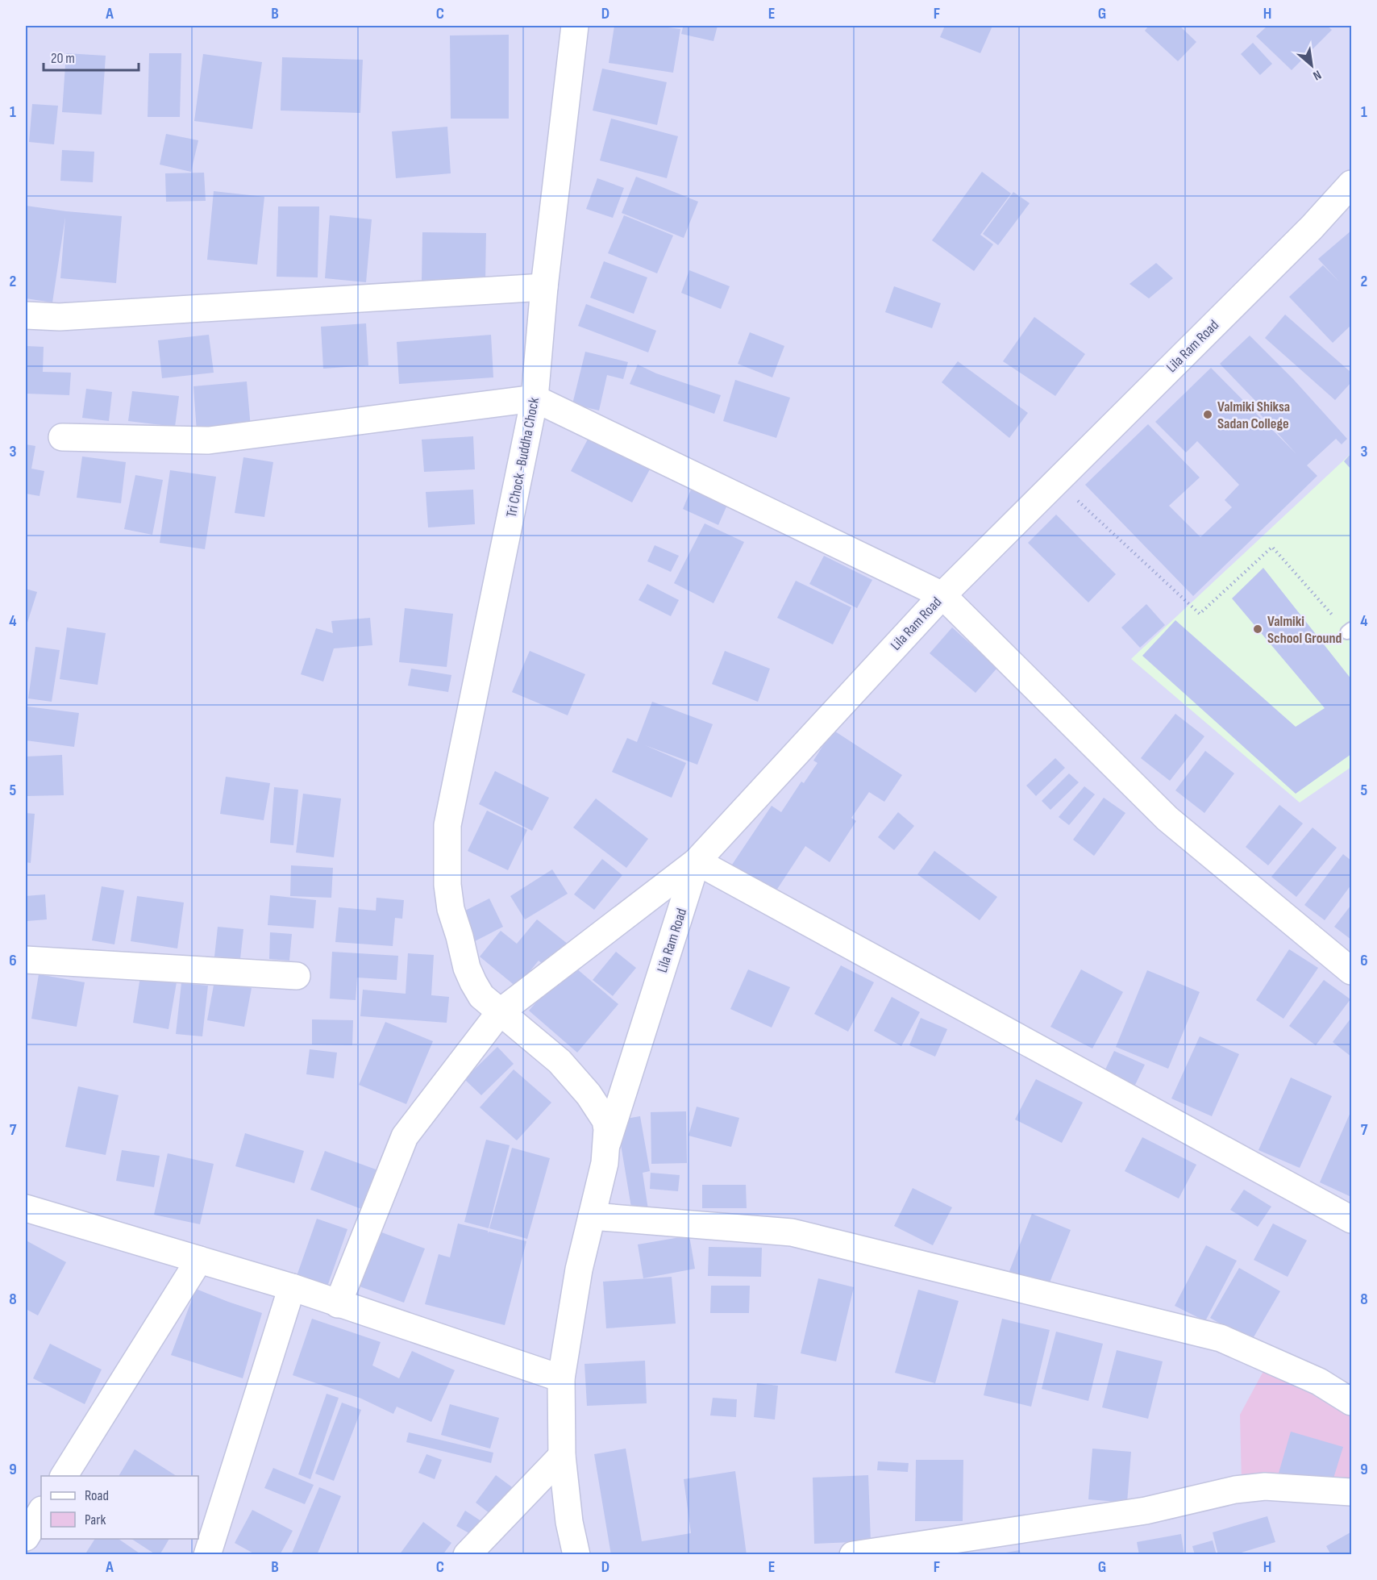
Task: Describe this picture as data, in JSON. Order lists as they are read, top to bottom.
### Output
{
  "streets": {
    "street": ["Lila Ram Road", "Tri Chock -Buddha Chock"]
  },
  "crossings": [
    ["Lila Ram Road", "Tri Chock -Buddha Chock"]
  ],
  "places": ["Valmiki Shiksa Sadan College", "Valmiki School Ground"],
  "legend": ["Road", "Park"],
  "scale_bar": "20 m",
  "north": "bottom right",
  "grid": {
    "columns": [
      "A",
      "B",
      "C",
      "D",
      "E",
      "F",
      "G",
      "H"
    ],
    "rows": [
      "1",
      "2",
      "3",
      "4",
      "5",
      "6",
      "7",
      "8",
      "9"
    ]
  }
}
